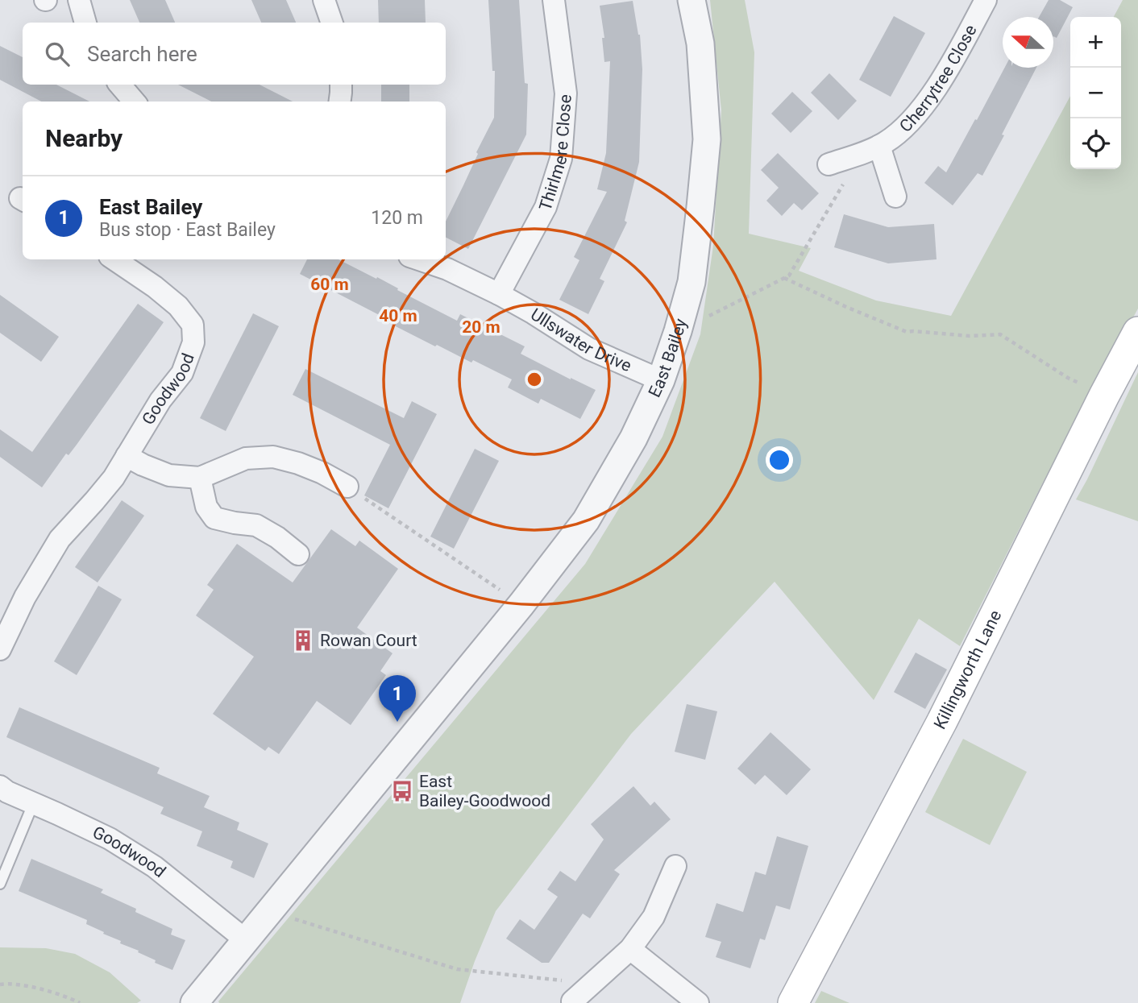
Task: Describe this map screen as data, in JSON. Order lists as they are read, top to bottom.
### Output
{
  "streets": {
    "main road": ["Killingworth Lane"],
    "street": [
      "Cherrytree Close",
      "Thirlmere Close",
      "Ullswater Drive",
      "East Bailey",
      "Goodwood"
    ]
  },
  "crossings": [
    ["Thirlmere Close", "Ullswater Drive"],
    ["Ullswater Drive", "East Bailey"],
    ["East Bailey", "Goodwood"]
  ],
  "places": {
    "building": ["Rowan Court"],
    "bus stop": ["East Bailey-Goodwood"]
  },
  "north": "left",
  "page": {
    "map_buttons": ["+", "−"],
    "search": "Search here",
    "heading": "Nearby",
    "list": [
      {
        "mark": "1",
        "name": "East Bailey",
        "note": "Bus stop · East Bailey",
        "value": "120 m"
      }
    ],
    "pins": "1"
  },
  "rings": ["60 m", "40 m", "20 m"]
}
